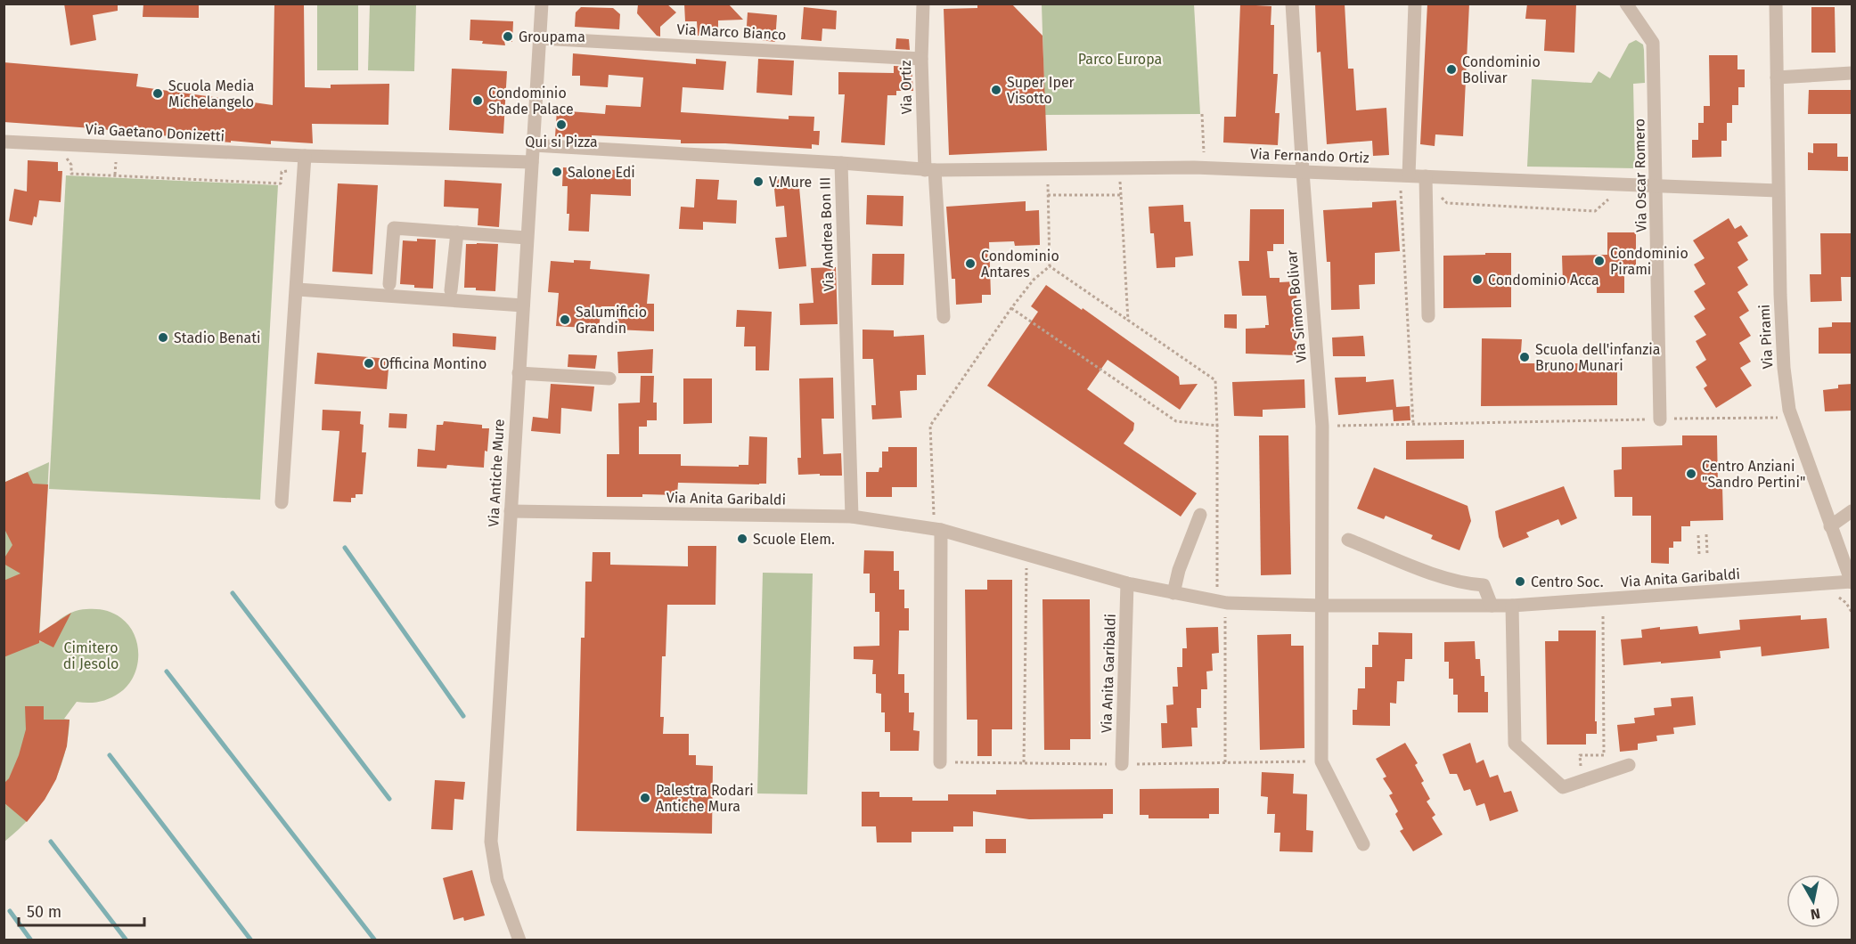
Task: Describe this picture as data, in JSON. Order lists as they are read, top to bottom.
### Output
{
  "streets": {
    "street": [
      "Via Marco Bianco",
      "Via Ortiz",
      "Via Gaetano Donizetti",
      "Via Fernando Ortiz",
      "Via Oscar Romero",
      "Via Andrea Bon III",
      "Via Simon Bolivar",
      "Via Pirami",
      "Via Antiche Mure",
      "Via Anita Garibaldi"
    ]
  },
  "crossings": [
    ["Via Marco Bianco", "Via Ortiz"],
    ["Via Marco Bianco", "Via Antiche Mure"],
    ["Via Ortiz", "Via Fernando Ortiz"],
    ["Via Gaetano Donizetti", "Via Antiche Mure"],
    ["Via Fernando Ortiz", "Via Oscar Romero"],
    ["Via Fernando Ortiz", "Via Andrea Bon III"],
    ["Via Fernando Ortiz", "Via Simon Bolivar"],
    ["Via Fernando Ortiz", "Via Pirami"],
    ["Via Andrea Bon III", "Via Antiche Mure"],
    ["Via Andrea Bon III", "Via Anita Garibaldi"],
    ["Via Simon Bolivar", "Via Anita Garibaldi"],
    ["Via Pirami", "Via Anita Garibaldi"],
    ["Via Antiche Mure", "Via Anita Garibaldi"]
  ],
  "parks": ["Parco Europa", "Cimitero di Jesolo"],
  "places": [
    "Groupama",
    "Condominio Bolivar",
    "Super Iper Visotto",
    "Scuola Media Michelangelo",
    "Condominio Shade Palace",
    "Qui si Pizza",
    "Salone Edi",
    "V.Mure",
    "Condominio Pirami",
    "Condominio Antares",
    "Condominio Acca",
    "Salumificio Grandin",
    "Stadio Benati",
    "Scuola dell'infanzia Bruno Munari",
    "Officina Montino",
    "Centro Anziani \"Sandro Pertini\"",
    "Scuole Elem.",
    "Centro Soc.",
    "Palestra Rodari Antiche Mura"
  ],
  "scale_bar": "50 m",
  "north": "bottom"
}
